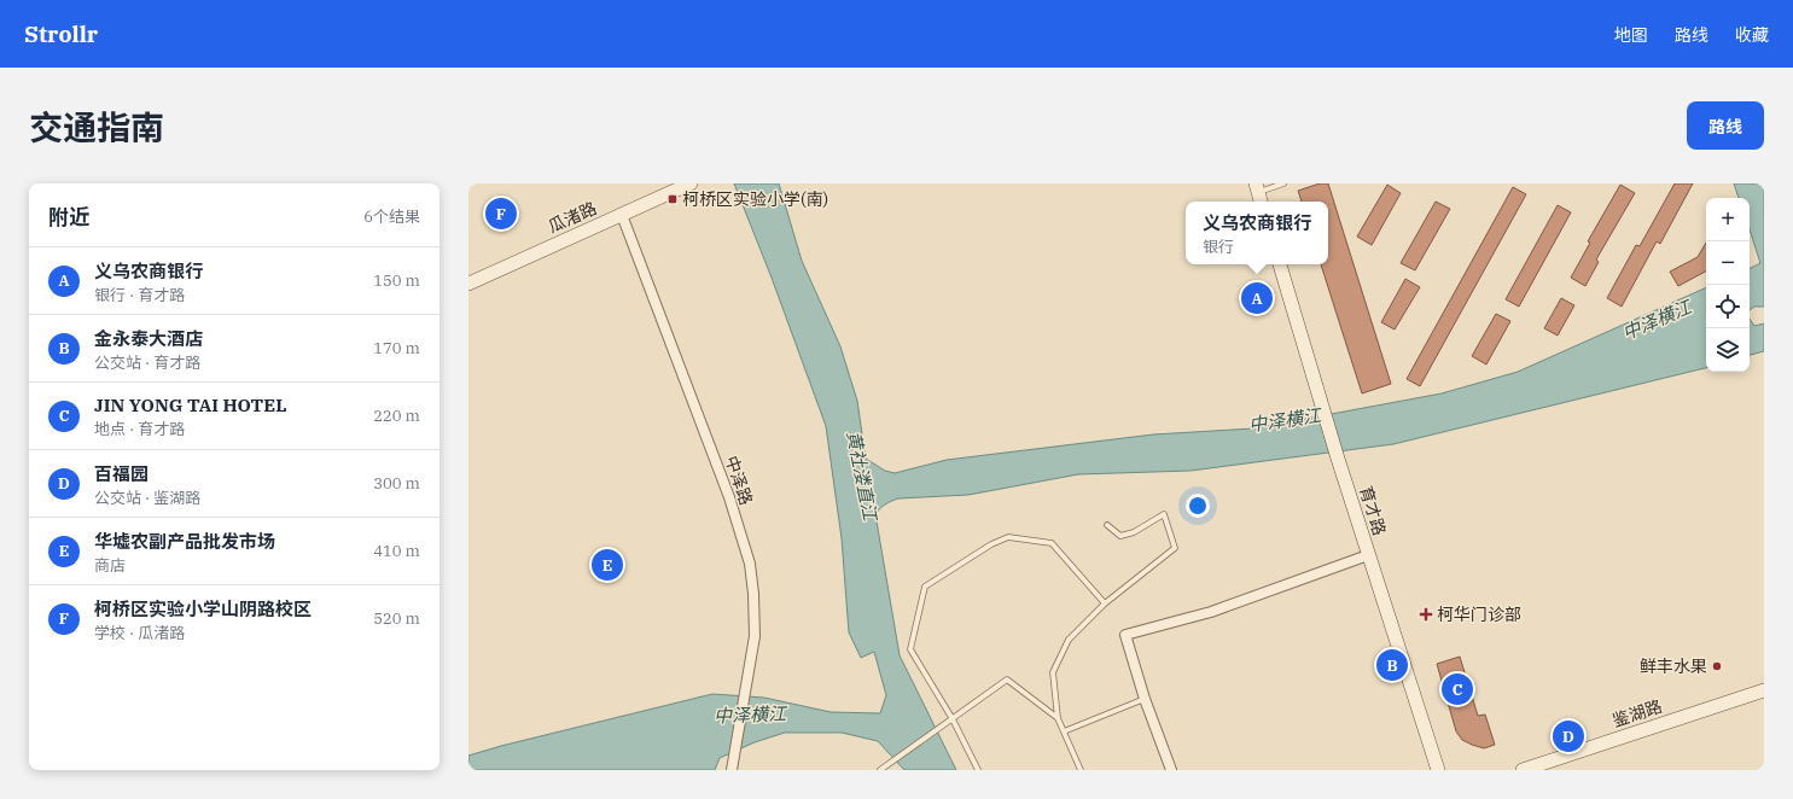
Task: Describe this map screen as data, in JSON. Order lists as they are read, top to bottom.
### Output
{
  "streets": {
    "street": [
      "瓜渚路",
      "中泽路",
      "育才路",
      "鉴湖路"
    ]
  },
  "crossings": [
    ["瓜渚路", "中泽路"]
  ],
  "water": ["中泽横江", "黄社溇直江"],
  "places": {
    "transit": ["柯桥区实验小学(南)"],
    "health": ["柯华门诊部"],
    "other": ["鲜丰水果"]
  },
  "page": {
    "header": "Strollr",
    "nav": ["地图", "路线", "收藏"],
    "title": "交通指南",
    "buttons": "路线",
    "heading": ["附近", "6个结果"],
    "pins": [
      "F",
      "A",
      "E",
      "B",
      "C",
      "D"
    ],
    "map_buttons": ["+", "−"],
    "popup": ["义乌农商银行", "银行"],
    "list": [
      {
        "mark": "A",
        "name": "义乌农商银行",
        "note": "银行 · 育才路",
        "value": "150 m"
      },
      {
        "mark": "B",
        "name": "金永泰大酒店",
        "note": "公交站 · 育才路",
        "value": "170 m"
      },
      {
        "mark": "C",
        "name": "JIN YONG TAI HOTEL",
        "note": "地点 · 育才路",
        "value": "220 m"
      },
      {
        "mark": "D",
        "name": "百福园",
        "note": "公交站 · 鉴湖路",
        "value": "300 m"
      },
      {
        "mark": "E",
        "name": "华墟农副产品批发市场",
        "note": "商店",
        "value": "410 m"
      },
      {
        "mark": "F",
        "name": "柯桥区实验小学山阴路校区",
        "note": "学校 · 瓜渚路",
        "value": "520 m"
      }
    ]
  }
}
